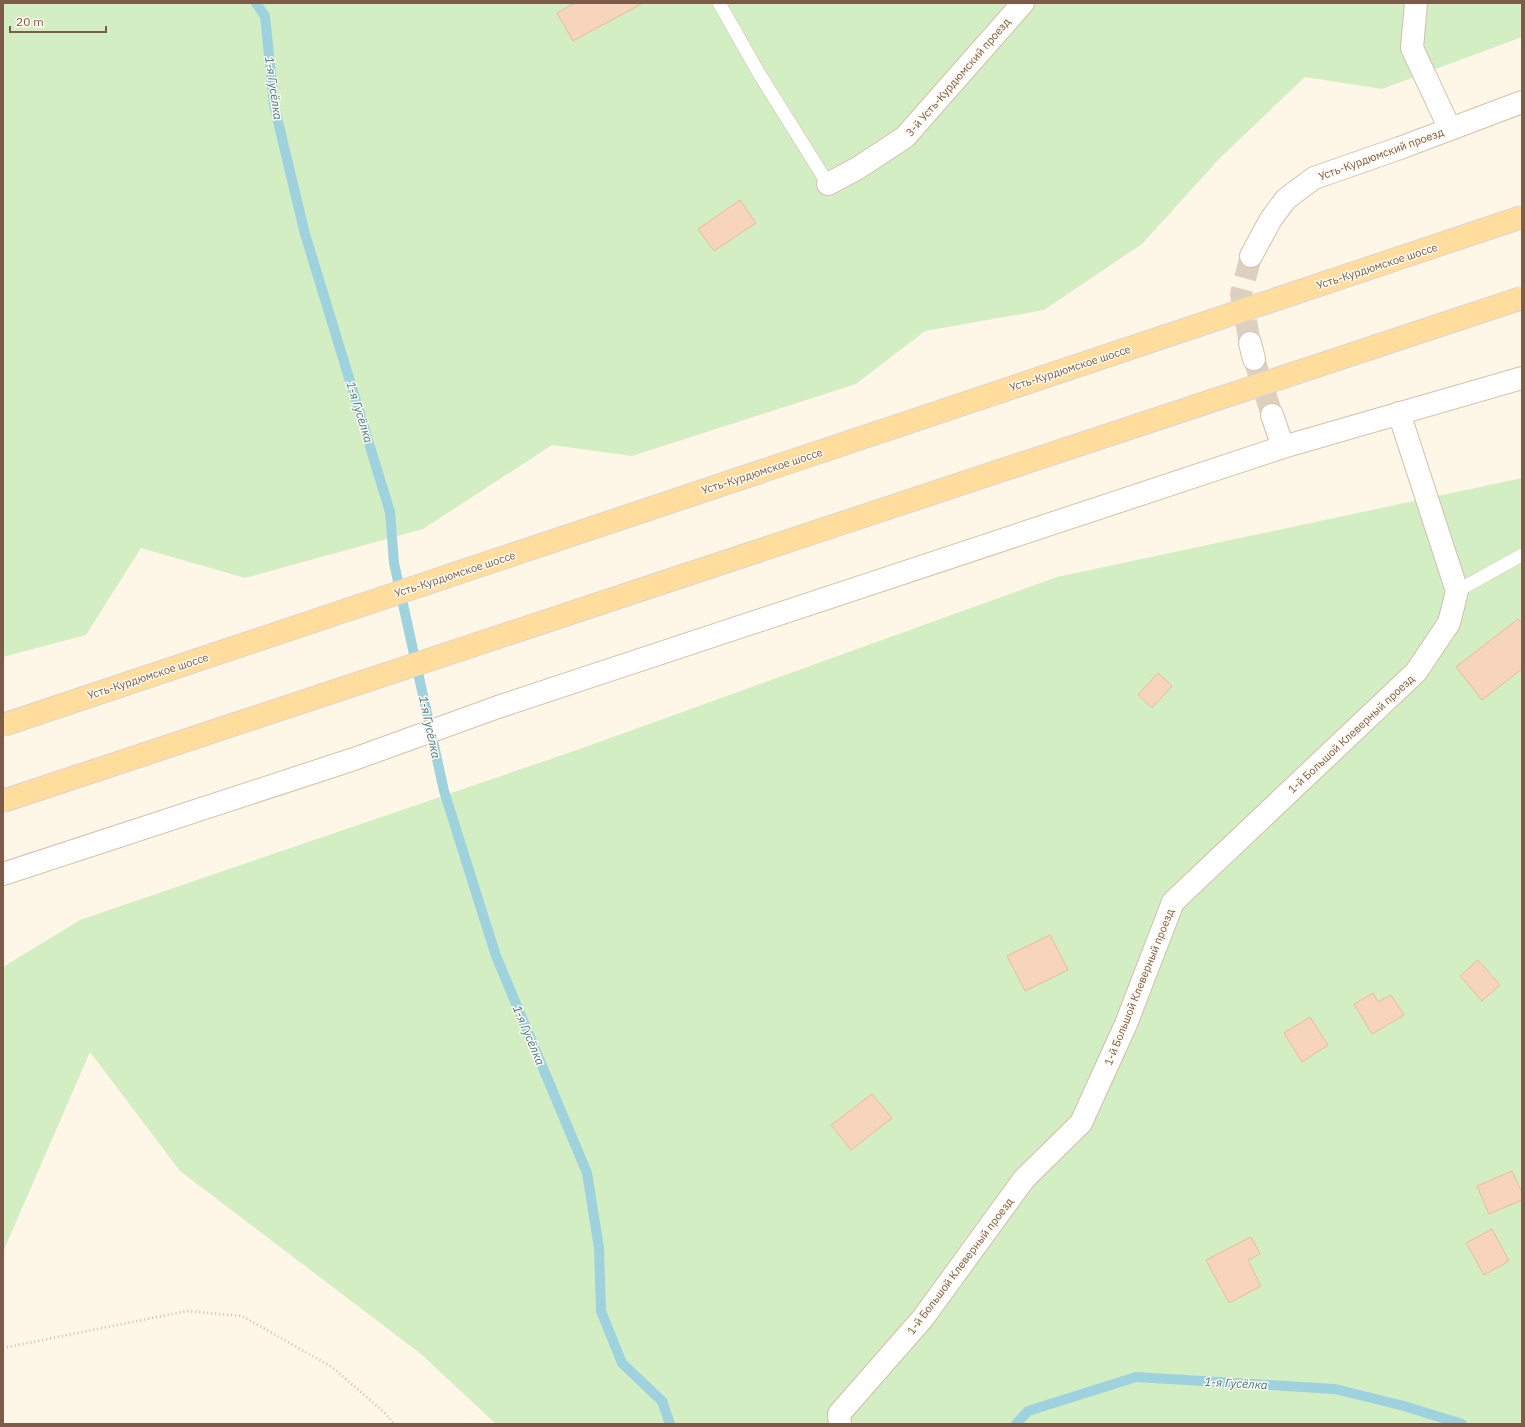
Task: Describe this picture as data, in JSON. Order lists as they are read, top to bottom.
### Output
{
  "streets": {
    "main road": ["Усть-Курдюмское шоссе"],
    "street": ["3-й Усть-Курдюмский проезд", "Усть-Курдюмский проезд", "1-й Большой Клеверный проезд"]
  },
  "water": ["1-я Гусёлка"],
  "scale_bar": "20 m"
}
